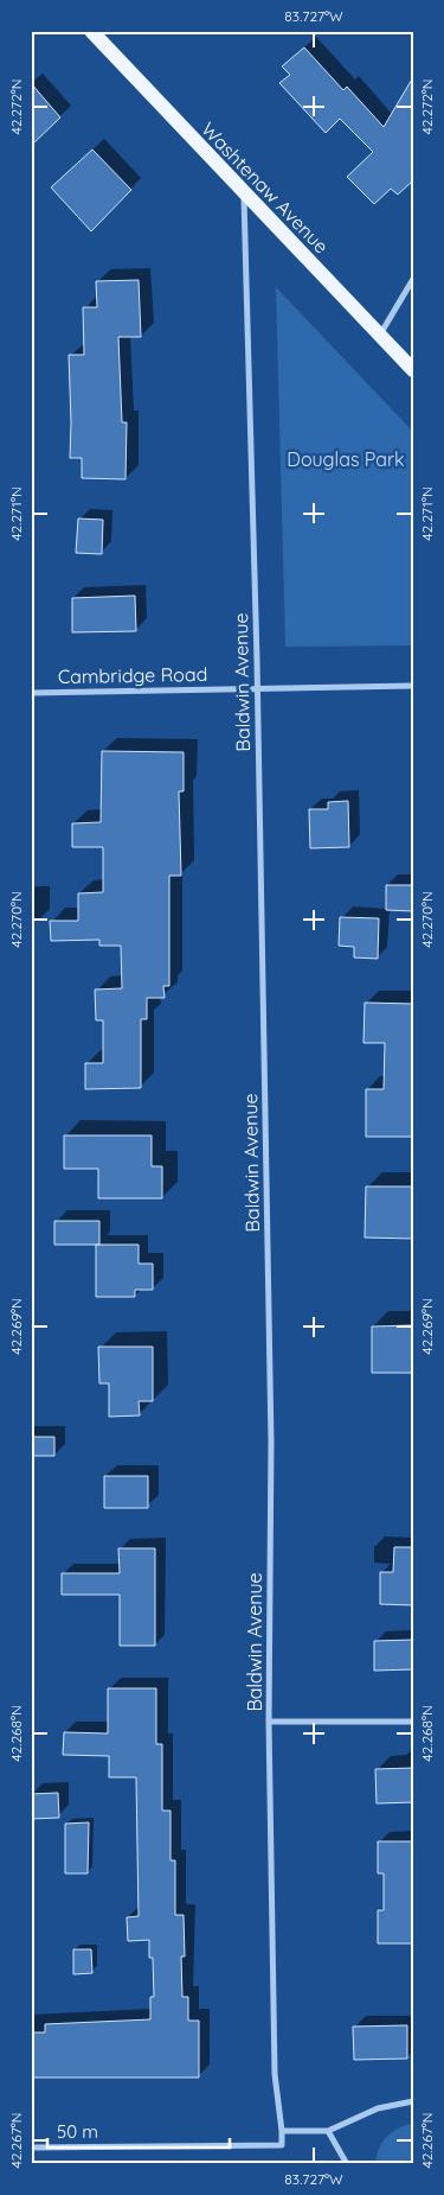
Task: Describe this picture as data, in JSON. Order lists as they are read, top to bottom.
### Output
{
  "streets": {
    "main road": ["Washtenaw Avenue"],
    "street": ["Cambridge Road", "Baldwin Avenue"]
  },
  "crossings": [
    ["Washtenaw Avenue", "Baldwin Avenue"],
    ["Cambridge Road", "Baldwin Avenue"]
  ],
  "parks": ["Douglas Park"],
  "scale_bar": "50 m",
  "coordinates": [
    "83.727°W",
    "42.272°N",
    "42.271°N",
    "42.270°N",
    "42.269°N",
    "42.268°N",
    "42.267°N"
  ]
}
